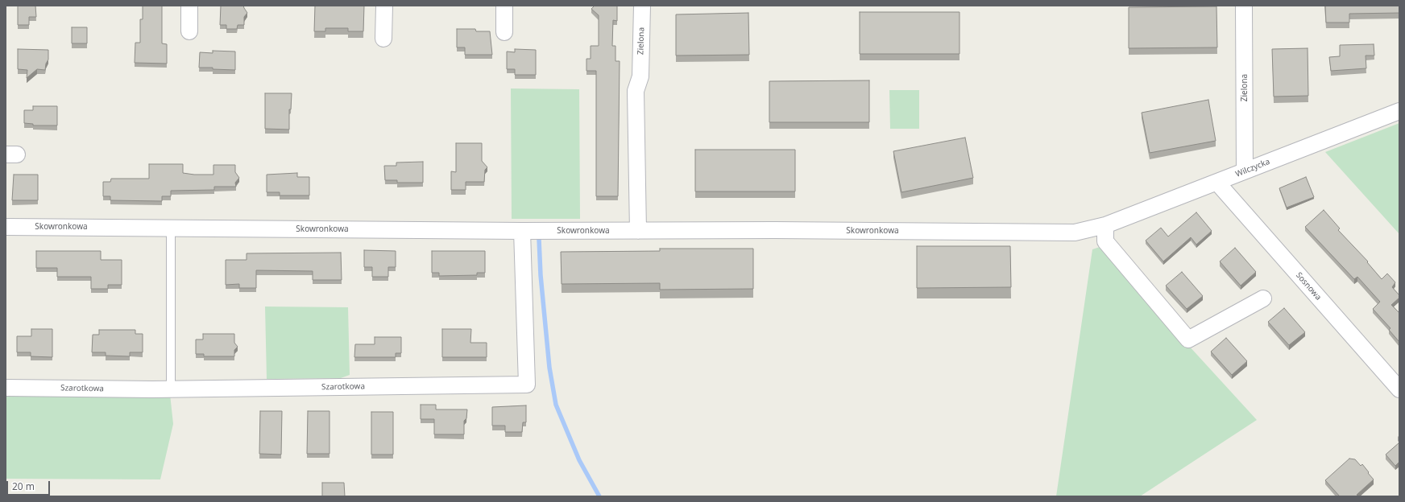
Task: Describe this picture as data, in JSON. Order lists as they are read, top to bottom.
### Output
{
  "streets": {
    "street": [
      "Zielona",
      "Wilczycka",
      "Skowronkowa",
      "Sosnowa",
      "Szarotkowa"
    ]
  },
  "crossings": [
    ["Zielona", "Wilczycka"],
    ["Zielona", "Skowronkowa"],
    ["Wilczycka", "Skowronkowa"],
    ["Wilczycka", "Sosnowa"],
    ["Skowronkowa", "Szarotkowa"]
  ],
  "scale_bar": "20 m"
}
